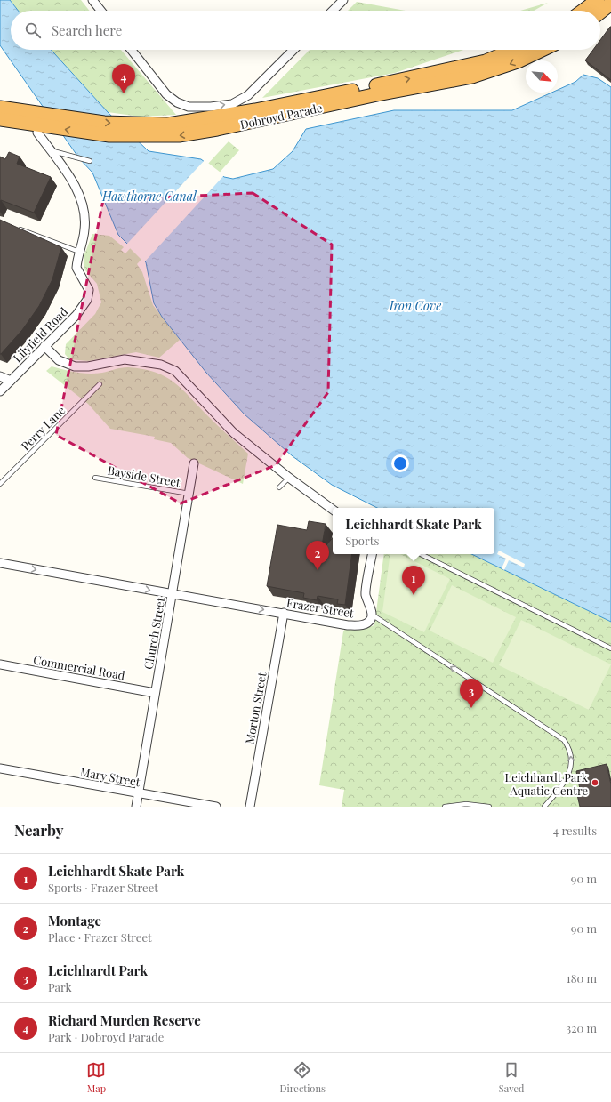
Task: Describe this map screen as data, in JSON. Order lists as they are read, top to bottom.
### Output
{
  "streets": {
    "highway": ["Dobroyd Parade"],
    "street": [
      "Lilyfield Road",
      "Frazer Street",
      "Church Street",
      "Commercial Road",
      "Morton Street",
      "Mary Street"
    ],
    "lane": ["Perry Lane", "Bayside Street"]
  },
  "crossings": [
    ["Bayside Street", "Church Street"],
    ["Frazer Street", "Church Street"],
    ["Frazer Street", "Morton Street"],
    ["Church Street", "Commercial Road"],
    ["Church Street", "Mary Street"]
  ],
  "one_way": ["Frazer Street"],
  "water": ["Hawthorne Canal", "Iron Cove"],
  "places": ["Leichhardt Park Aquatic Centre"],
  "north": "bottom right",
  "page": {
    "search": "Search here",
    "pins": [
      "4",
      "2",
      "1",
      "3"
    ],
    "popup": ["Leichhardt Skate Park", "Sports"],
    "heading": ["Nearby", "4 results"],
    "list": [
      {
        "mark": "1",
        "name": "Leichhardt Skate Park",
        "note": "Sports · Frazer Street",
        "value": "90 m"
      },
      {
        "mark": "2",
        "name": "Montage",
        "note": "Place · Frazer Street",
        "value": "90 m"
      },
      {
        "mark": "3",
        "name": "Leichhardt Park",
        "note": "Park",
        "value": "180 m"
      },
      {
        "mark": "4",
        "name": "Richard Murden Reserve",
        "note": "Park · Dobroyd Parade",
        "value": "320 m"
      }
    ],
    "nav": ["Map", "Directions", "Saved"]
  }
}
